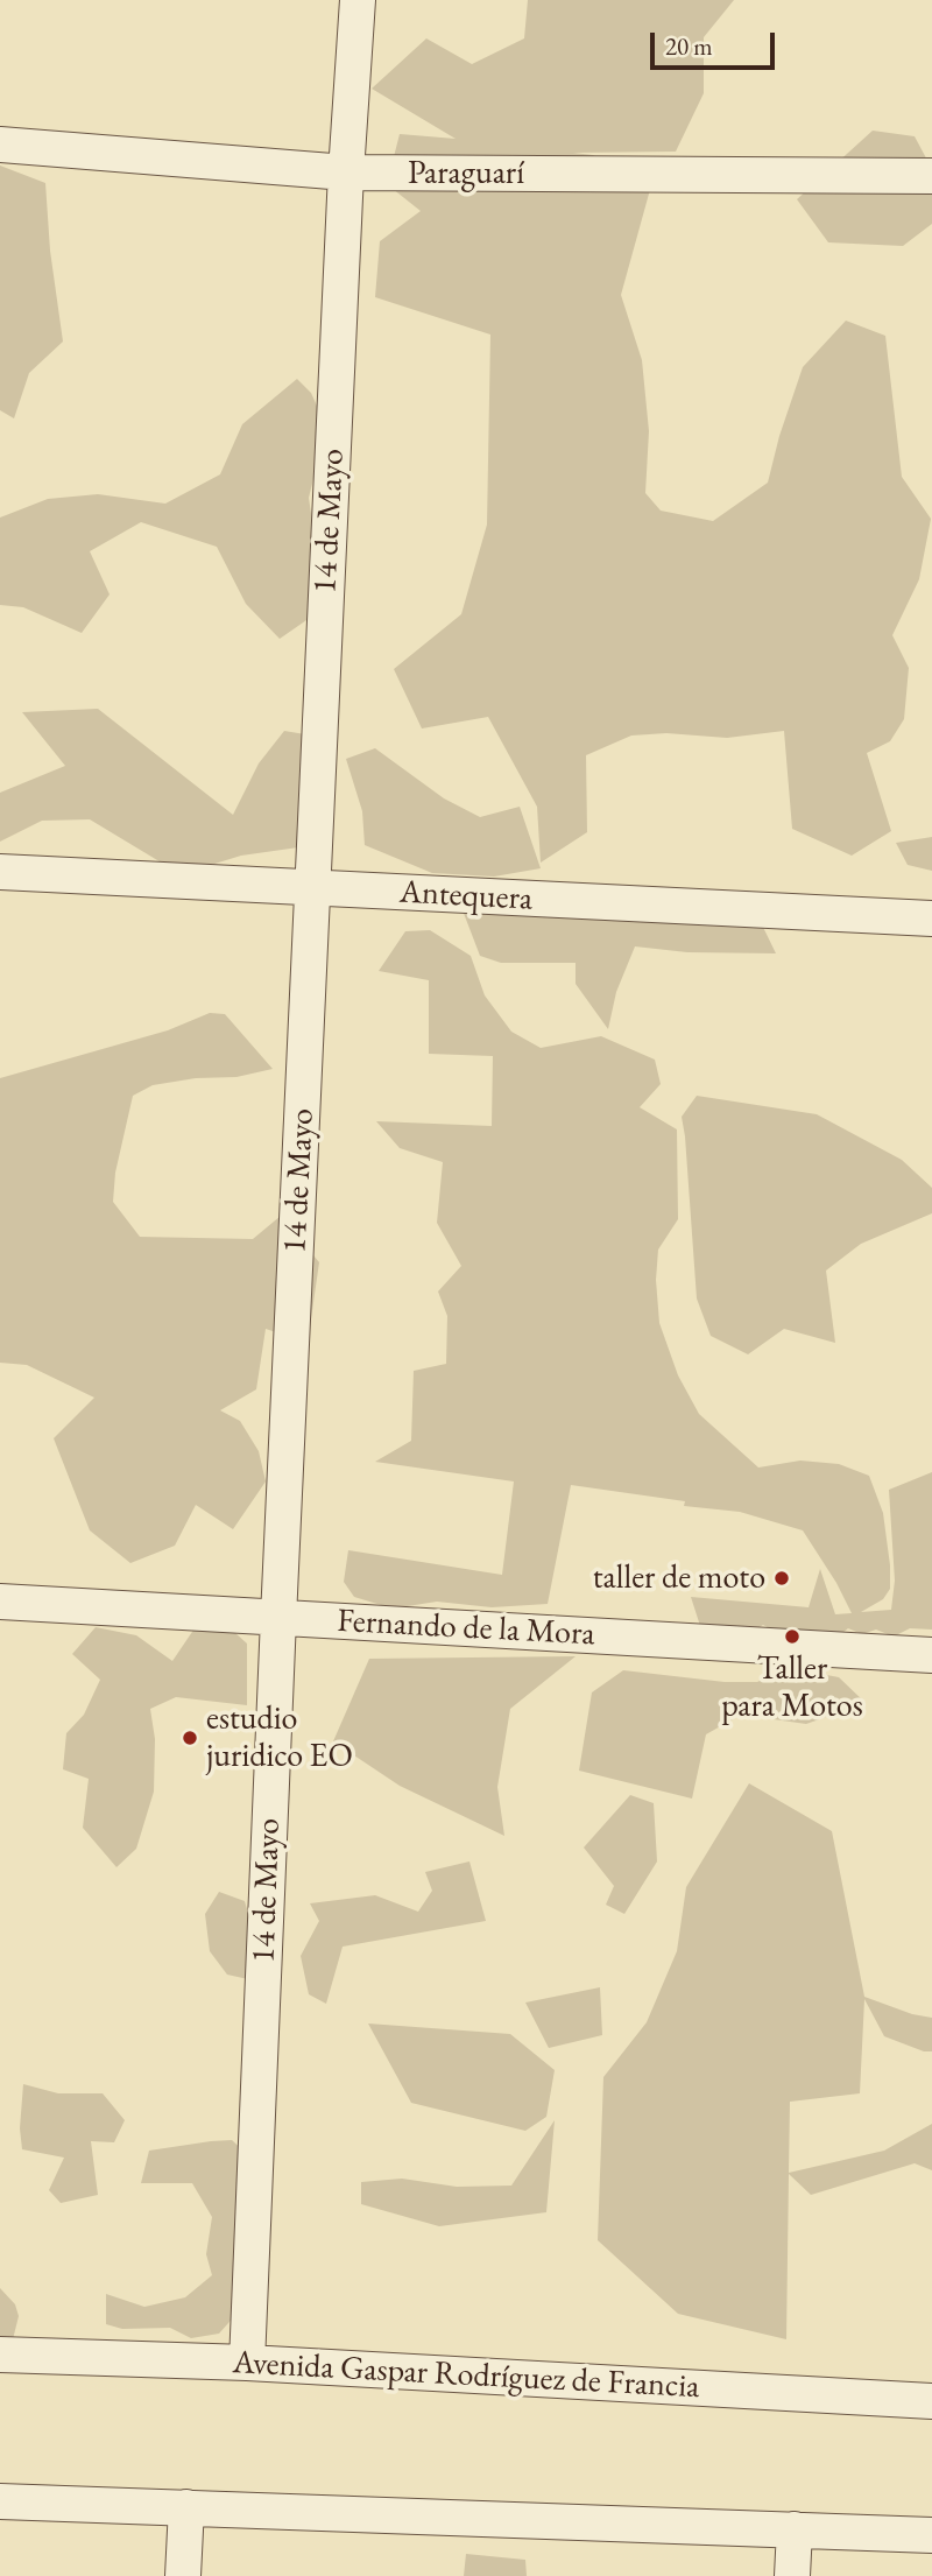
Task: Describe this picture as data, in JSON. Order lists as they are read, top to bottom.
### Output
{
  "streets": {
    "street": [
      "Paraguarí",
      "14 de Mayo",
      "Antequera",
      "Fernando de la Mora",
      "Avenida Gaspar Rodríguez de Francia"
    ]
  },
  "crossings": [
    ["Paraguarí", "14 de Mayo"],
    ["14 de Mayo", "Antequera"],
    ["14 de Mayo", "Fernando de la Mora"],
    ["14 de Mayo", "Avenida Gaspar Rodríguez de Francia"]
  ],
  "places": ["taller de moto", "Taller para Motos", "estudio juridico EO"],
  "scale_bar": "20 m"
}
